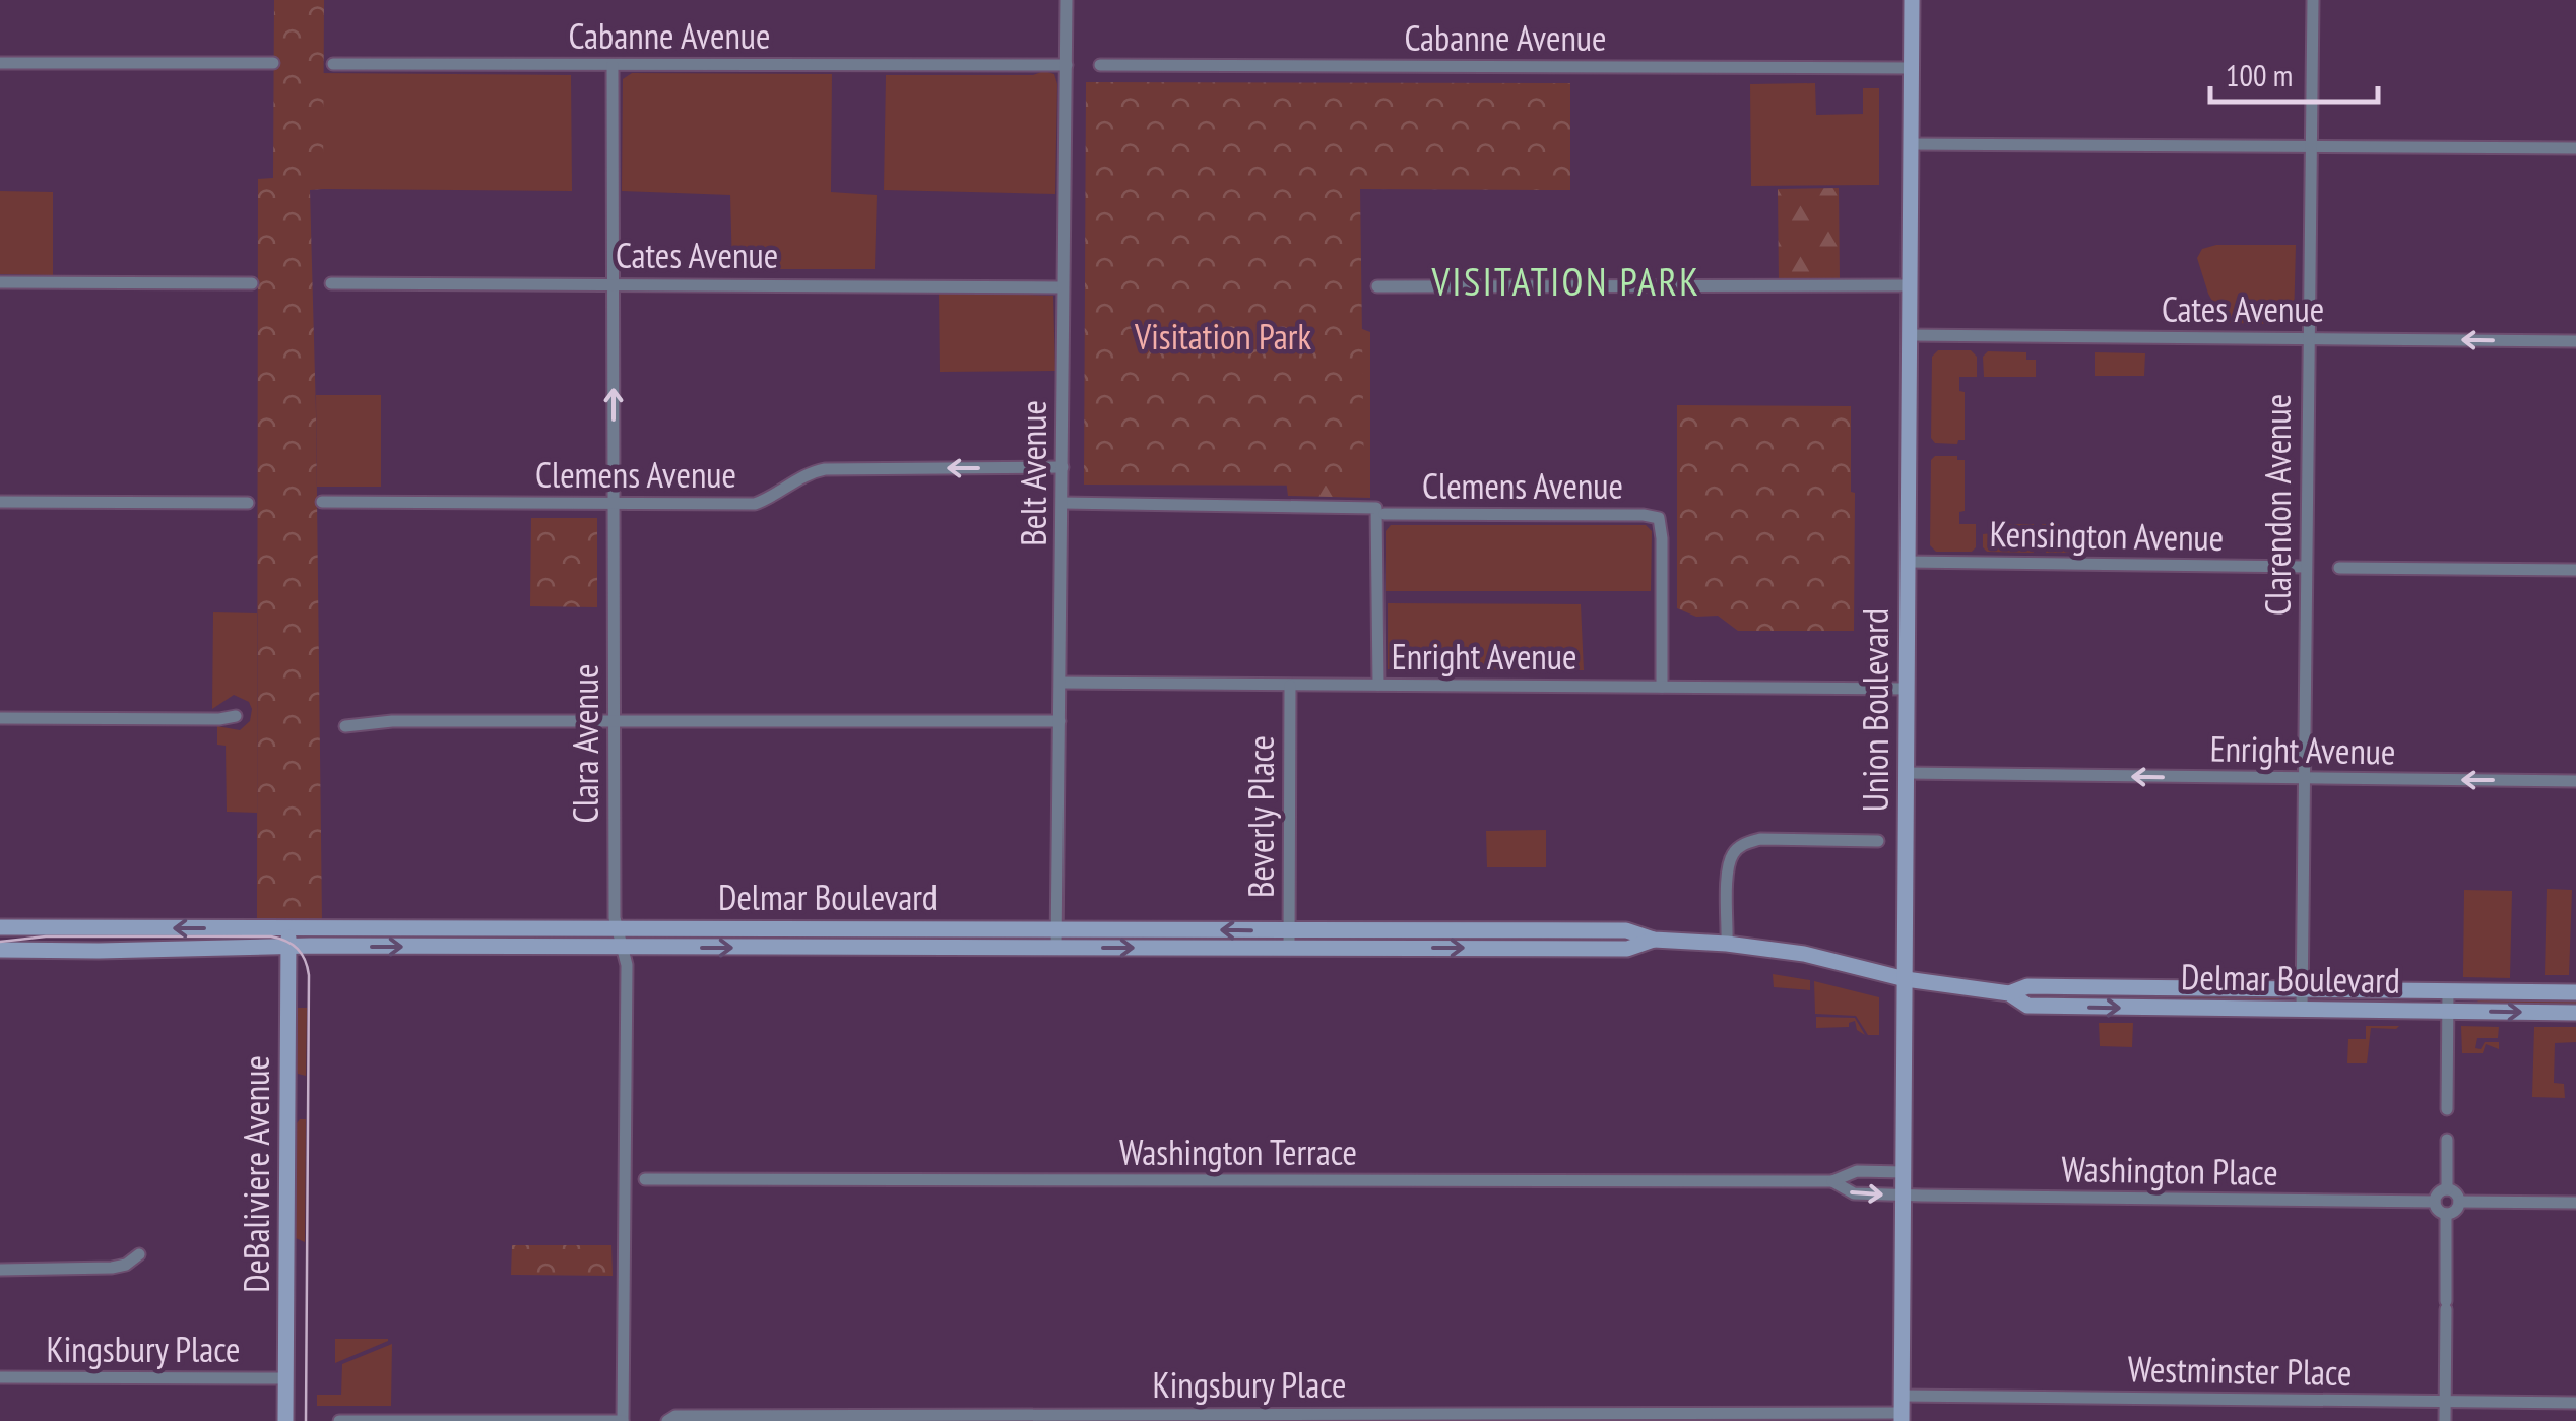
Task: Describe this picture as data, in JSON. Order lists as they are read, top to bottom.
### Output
{
  "streets": {
    "main road": ["Union Boulevard", "Delmar Boulevard", "DeBaliviere Avenue"],
    "street": [
      "Cabanne Avenue",
      "Cates Avenue",
      "Belt Avenue",
      "Clemens Avenue",
      "Clarendon Avenue",
      "Kensington Avenue",
      "Enright Avenue",
      "Clara Avenue",
      "Beverly Place",
      "Washington Terrace",
      "Washington Place",
      "Kingsbury Place",
      "Westminster Place"
    ]
  },
  "crossings": [
    ["Cabanne Avenue", "Belt Avenue"],
    ["Cabanne Avenue", "Union Boulevard"],
    ["Cabanne Avenue", "Clara Avenue"],
    ["Cates Avenue", "Belt Avenue"],
    ["Cates Avenue", "Clarendon Avenue"],
    ["Cates Avenue", "Union Boulevard"],
    ["Cates Avenue", "Clara Avenue"],
    ["Belt Avenue", "Clemens Avenue"],
    ["Belt Avenue", "Enright Avenue"],
    ["Belt Avenue", "Delmar Boulevard"],
    ["Clemens Avenue", "Enright Avenue"],
    ["Clemens Avenue", "Clara Avenue"],
    ["Clarendon Avenue", "Kensington Avenue"],
    ["Clarendon Avenue", "Enright Avenue"],
    ["Clarendon Avenue", "Delmar Boulevard"],
    ["Kensington Avenue", "Union Boulevard"],
    ["Enright Avenue", "Union Boulevard"],
    ["Enright Avenue", "Beverly Place"],
    ["Union Boulevard", "Delmar Boulevard"],
    ["Union Boulevard", "Washington Place"],
    ["Union Boulevard", "Kingsbury Place"],
    ["Union Boulevard", "Westminster Place"],
    ["Clara Avenue", "Delmar Boulevard"],
    ["Beverly Place", "Delmar Boulevard"],
    ["Delmar Boulevard", "DeBaliviere Avenue"],
    ["Washington Terrace", "Washington Place"],
    ["DeBaliviere Avenue", "Kingsbury Place"],
    ["Kingsbury Place", "Westminster Place"]
  ],
  "one_way": ["Enright Avenue"],
  "districts": ["VISITATION PARK"],
  "parks": ["Visitation Park"],
  "scale_bar": "100 m"
}
